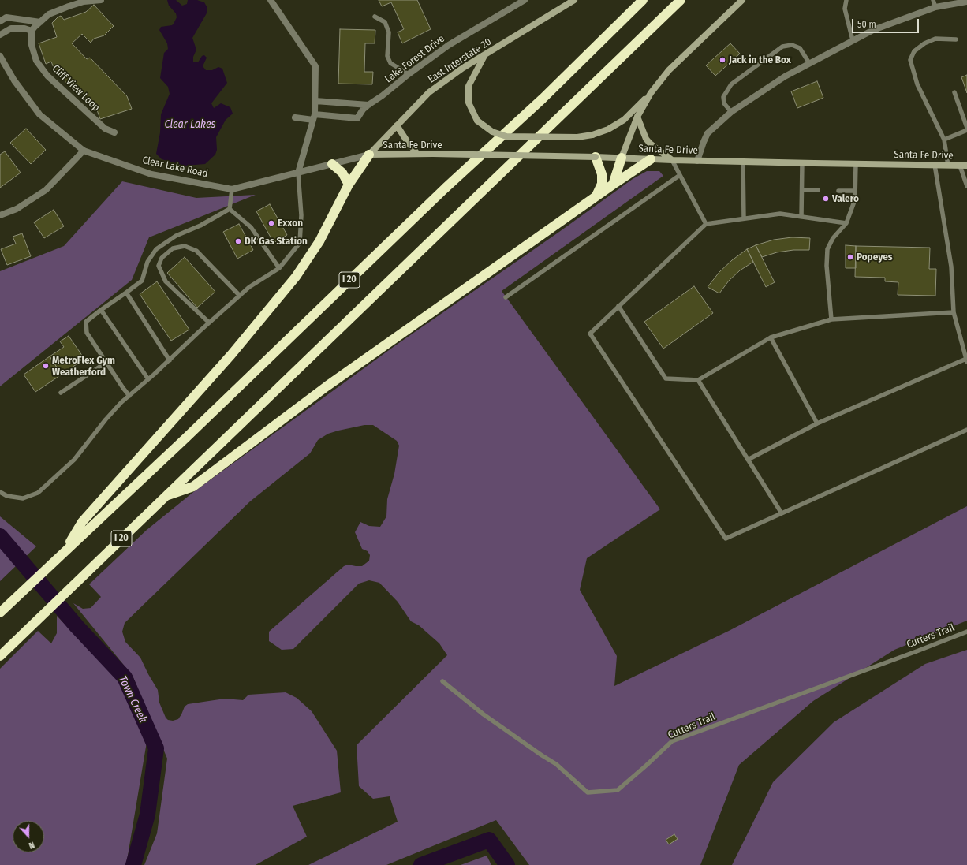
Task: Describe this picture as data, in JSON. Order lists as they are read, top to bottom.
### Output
{
  "streets": {
    "highway": ["I 20"],
    "main road": ["East Interstate 20", "Santa Fe Drive"],
    "street": ["Lake Forest Drive", "Cliff View Loop", "Clear Lake Road"],
    "lane": ["Cutters Trail"]
  },
  "crossings": [
    ["East Interstate 20", "Santa Fe Drive"],
    ["East Interstate 20", "Clear Lake Road"],
    ["Santa Fe Drive", "Clear Lake Road"]
  ],
  "water": ["Clear Lakes", "Town Creek"],
  "places": [
    "Jack in the Box",
    "Valero",
    "Exxon",
    "DK Gas Station",
    "Popeyes",
    "MetroFlex Gym Weatherford"
  ],
  "scale_bar": "50 m",
  "north": "bottom"
}
